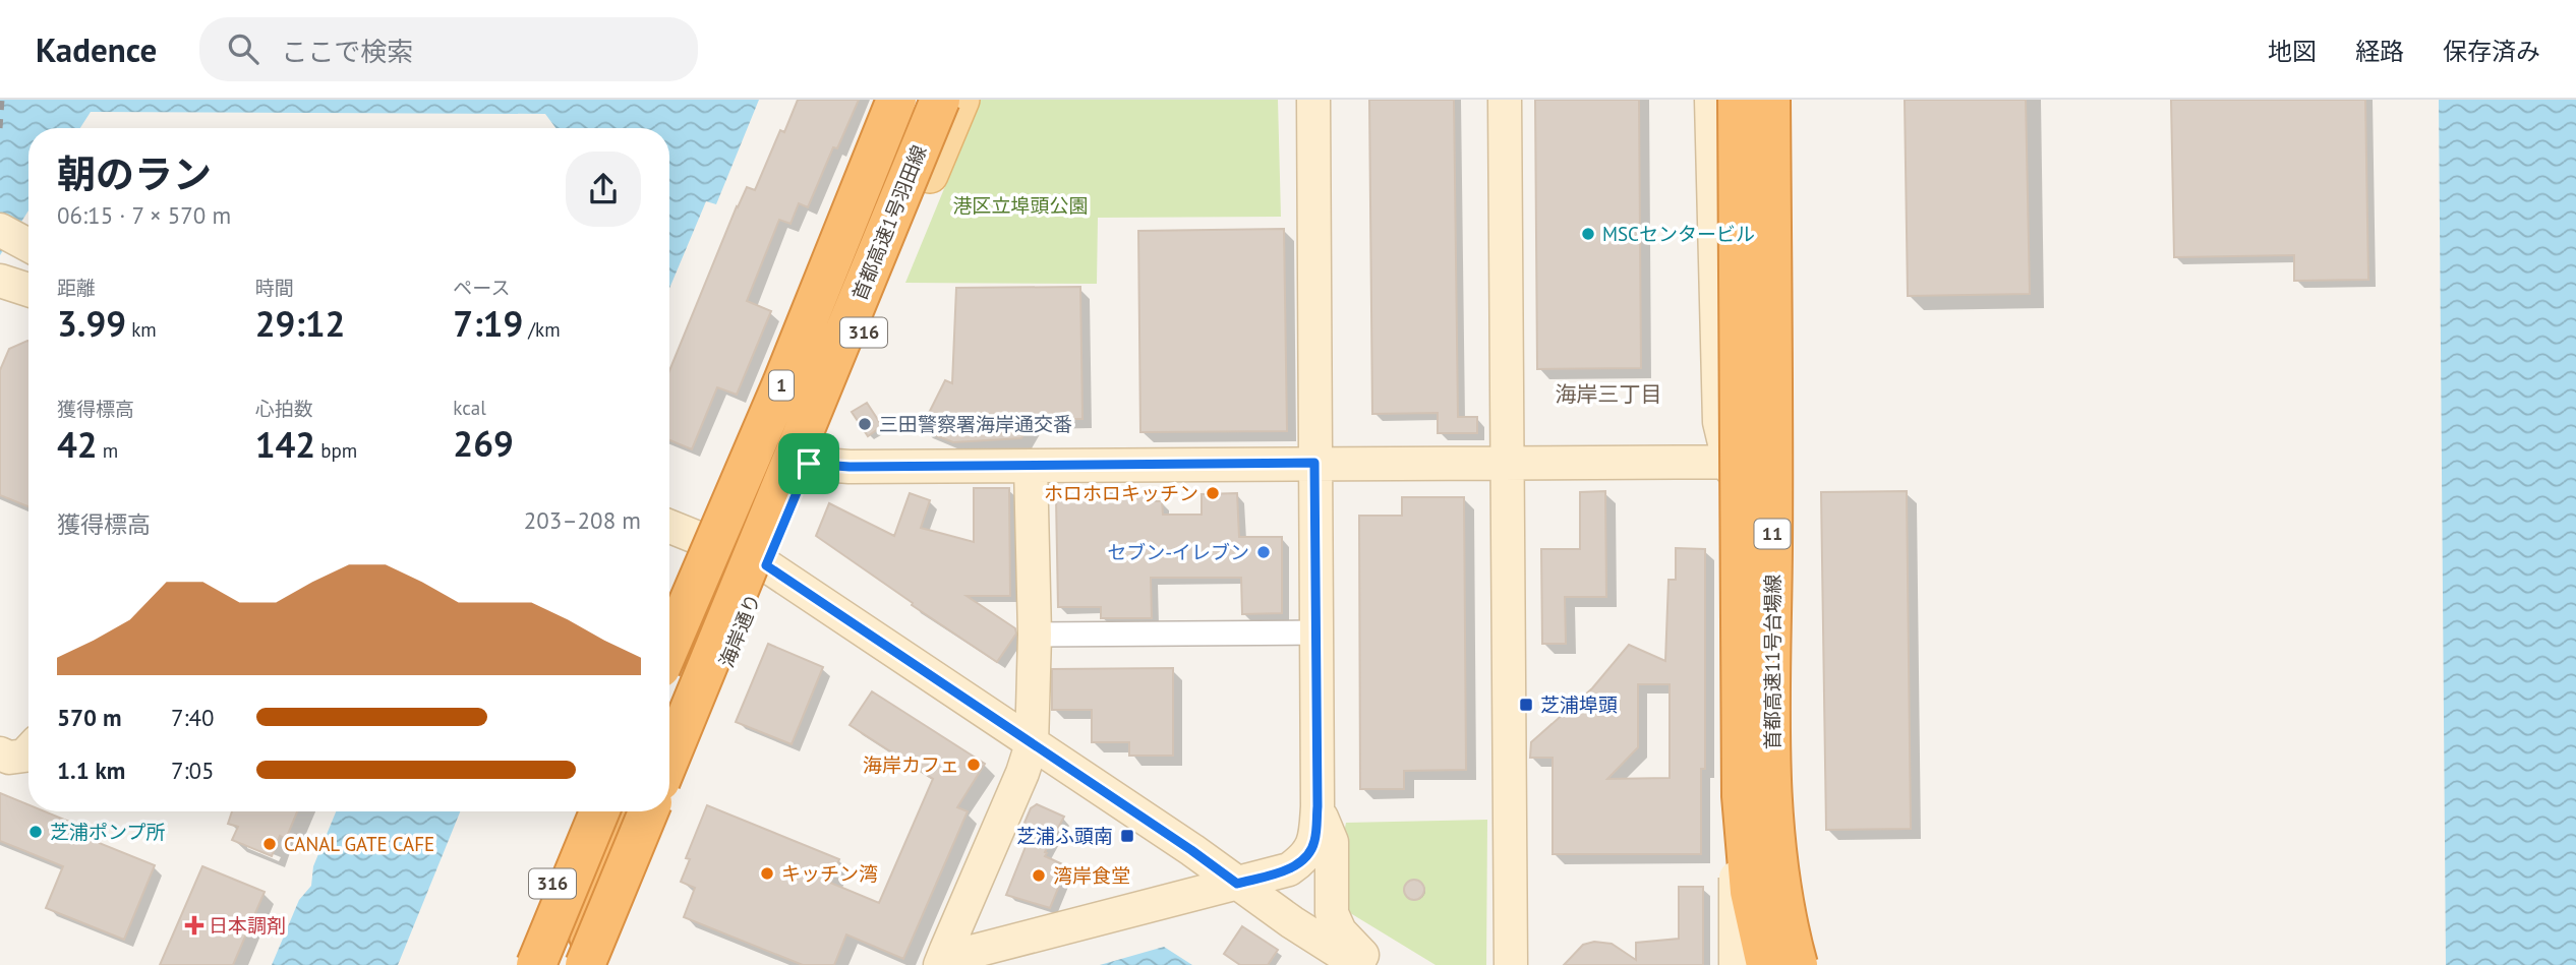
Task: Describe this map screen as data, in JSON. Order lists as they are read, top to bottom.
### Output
{
  "streets": {
    "highway": [
      "首都高速1号羽田線",
      "1",
      "11",
      "首都高速11号台場線"
    ],
    "main road": ["316", "海岸通り"]
  },
  "districts": ["海岸三丁目"],
  "parks": ["港区立埠頭公園"],
  "places": {
    "other": [
      "MSCセンタービル",
      "三田警察署海岸通交番",
      "ホロホロキッチン",
      "セブン-イレブン",
      "海岸カフェ",
      "芝浦ポンプ所",
      "CANAL GATE CAFE",
      "キッチン湾",
      "湾岸食堂"
    ],
    "transit": ["芝浦埠頭", "芝浦ふ頭南"],
    "health": ["日本調剤"]
  },
  "page": {
    "header": "Kadence",
    "search": "ここで検索",
    "nav": ["地図", "経路", "保存済み"],
    "heading": ["朝のラン", "06:15 · 7 × 570 m"],
    "stats": [
      ["距離", "3.99 km"],
      ["時間", "29:12"],
      ["ペース", "7:19 /km"],
      ["獲得標高", "42 m"],
      ["心拍数", "142 bpm"],
      ["kcal", "269"]
    ],
    "chart": ["獲得標高", "203–208 m"],
    "list": [
      {
        "name": "570 m",
        "note": "7:40"
      },
      {
        "name": "1.1 km",
        "note": "7:05"
      }
    ]
  }
}
